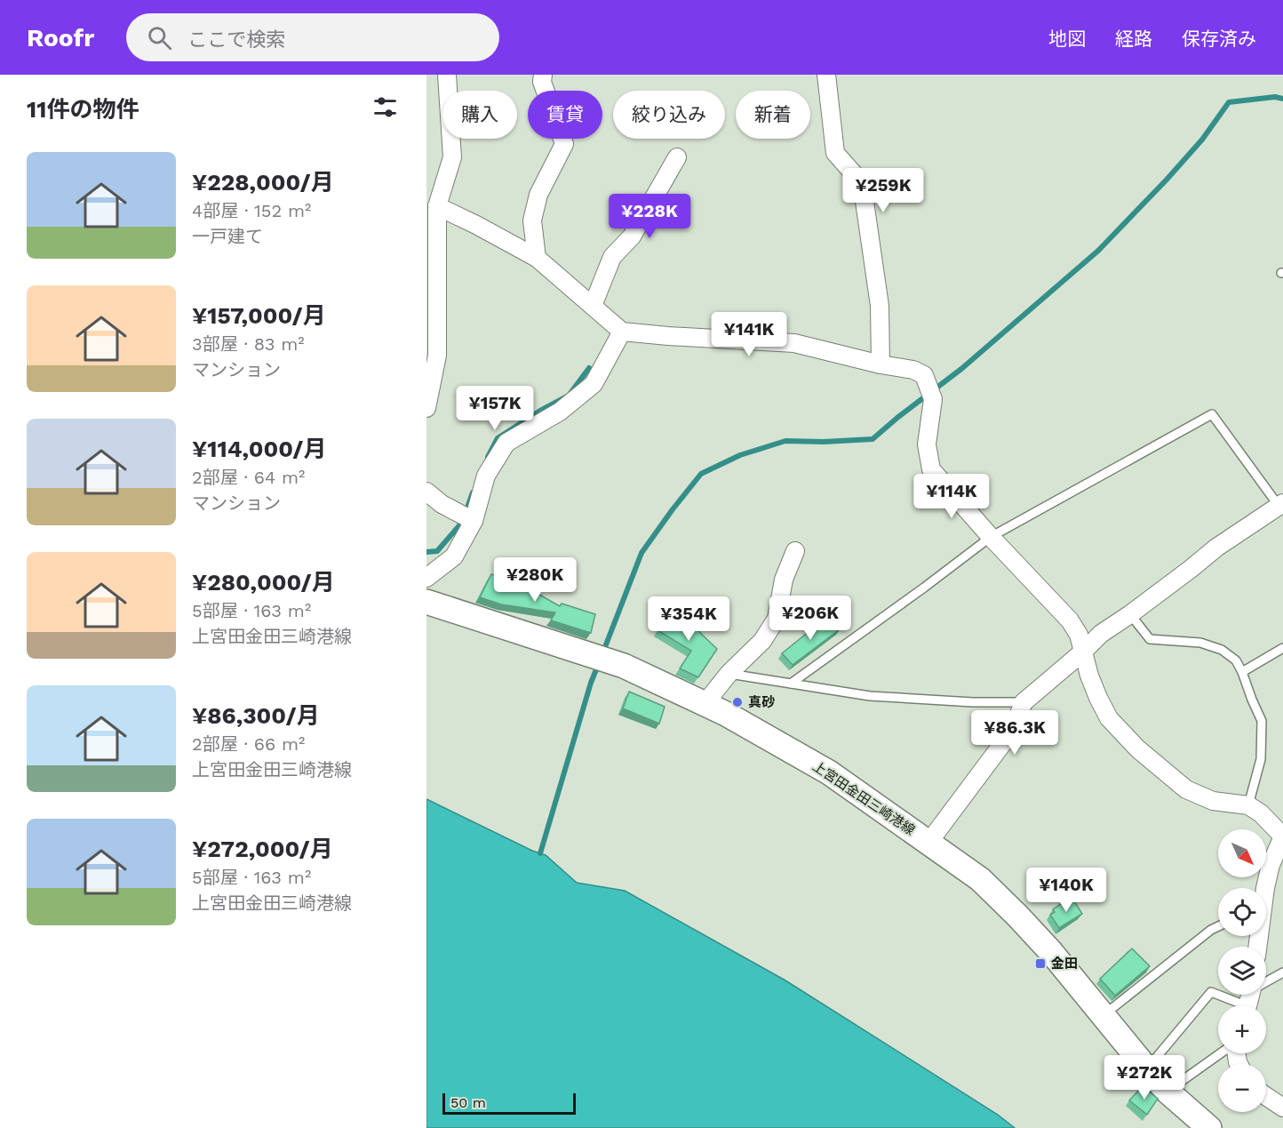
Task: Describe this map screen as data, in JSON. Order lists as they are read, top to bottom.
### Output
{
  "streets": {
    "main road": ["上宮田金田三崎港線"]
  },
  "places": {
    "other": ["真砂"],
    "transit": ["金田"]
  },
  "scale_bar": "50 m",
  "north": "bottom right",
  "page": {
    "header": "Roofr",
    "search": "ここで検索",
    "nav": ["地図", "経路", "保存済み"],
    "heading": "11件の物件",
    "chip": [
      "購入",
      "賃貸",
      "絞り込み",
      "新着"
    ],
    "list": [
      {
        "name": "¥228,000/月",
        "note": "4部屋 · 152 m² · 一戸建て"
      },
      {
        "name": "¥157,000/月",
        "note": "3部屋 · 83 m² · マンション"
      },
      {
        "name": "¥114,000/月",
        "note": "2部屋 · 64 m² · マンション"
      },
      {
        "name": "¥280,000/月",
        "note": "5部屋 · 163 m² · 上宮田金田三崎港線"
      },
      {
        "name": "¥86,300/月",
        "note": "2部屋 · 66 m² · 上宮田金田三崎港線"
      },
      {
        "name": "¥272,000/月",
        "note": "5部屋 · 163 m² · 上宮田金田三崎港線"
      }
    ],
    "price": [
      "¥259K",
      "¥228K",
      "¥141K",
      "¥157K",
      "¥114K",
      "¥280K",
      "¥206K",
      "¥354K",
      "¥86.3K",
      "¥140K",
      "¥272K"
    ],
    "map_buttons": ["+", "−"],
    "scale": "50 m"
  }
}
